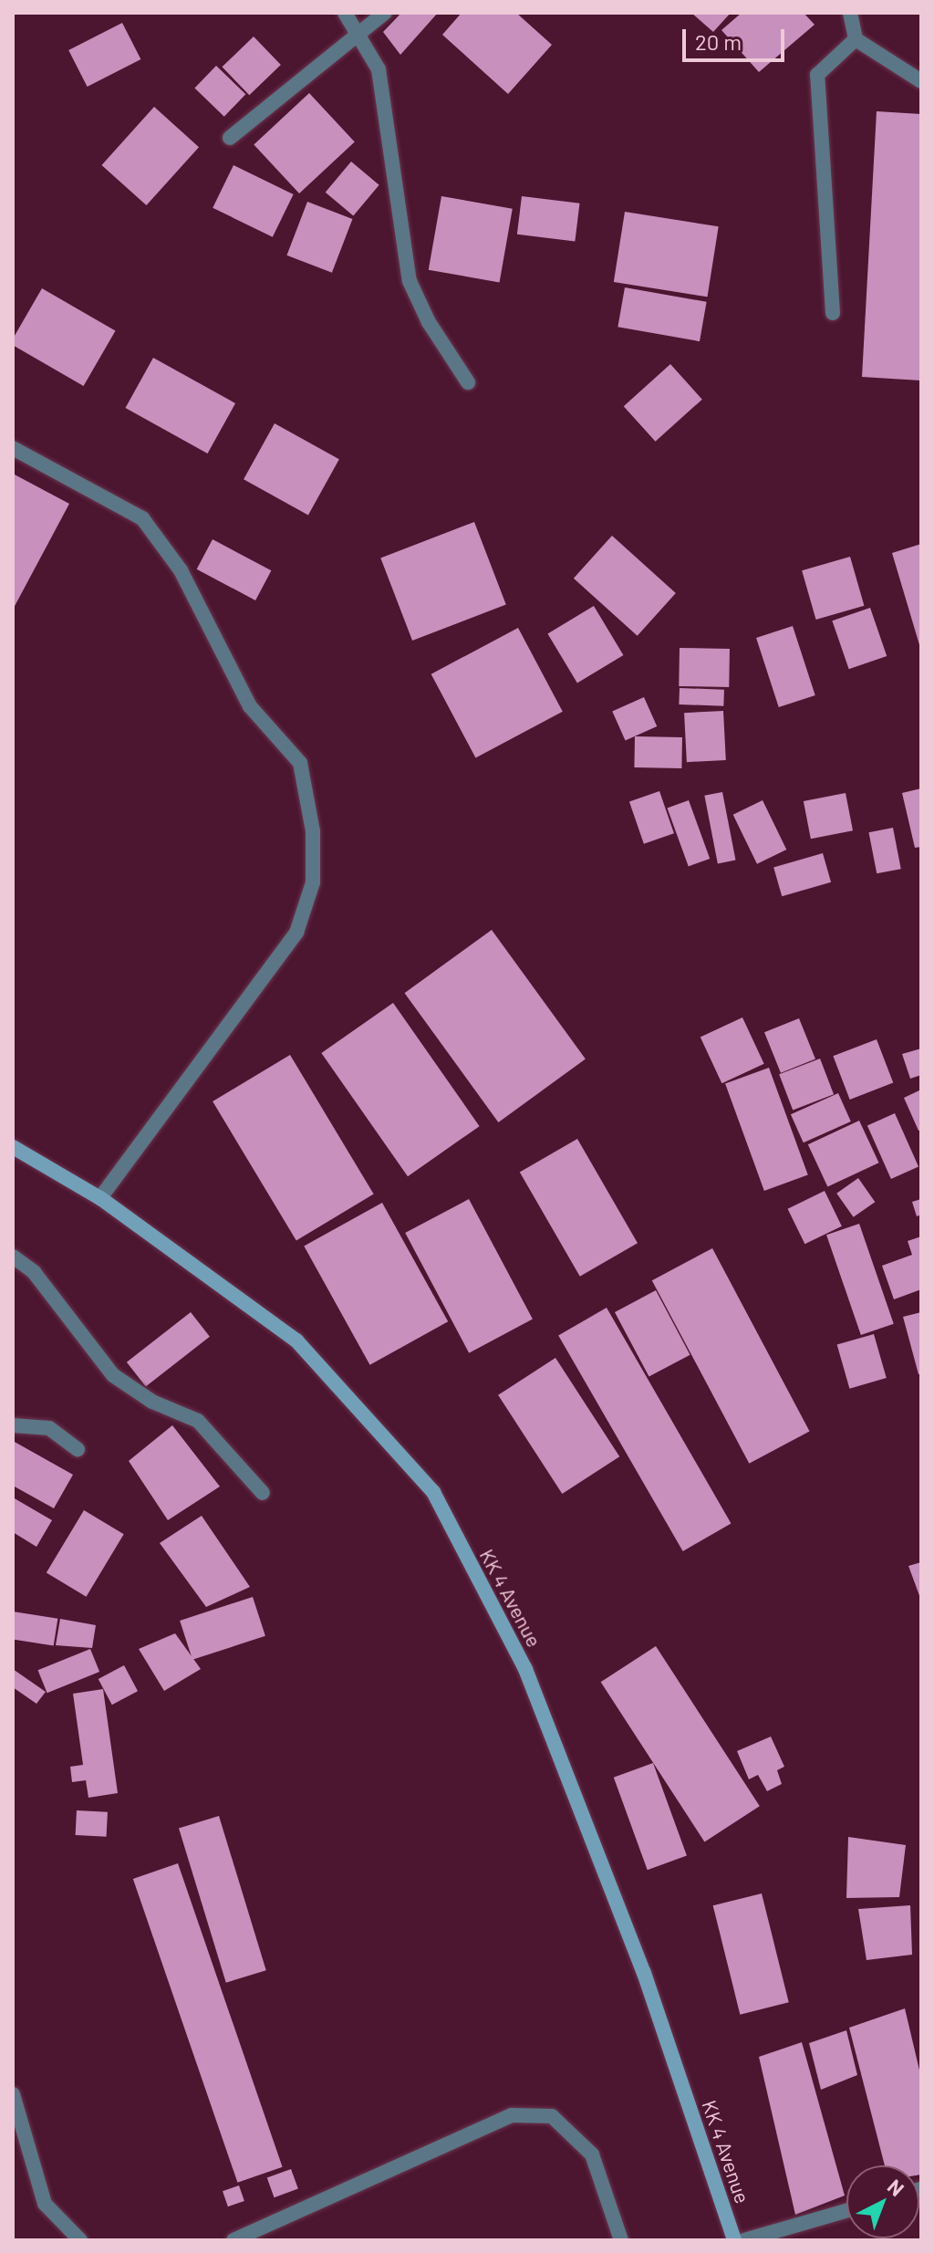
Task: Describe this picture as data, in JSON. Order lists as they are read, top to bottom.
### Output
{
  "streets": {
    "main road": ["KK 4 Avenue"]
  },
  "scale_bar": "20 m",
  "north": "top right"
}
